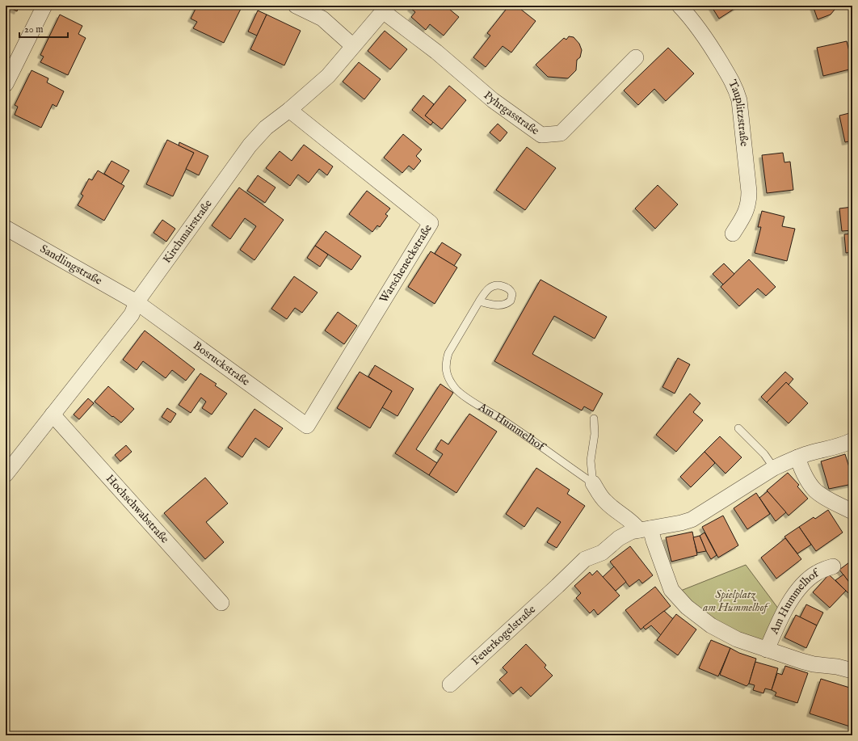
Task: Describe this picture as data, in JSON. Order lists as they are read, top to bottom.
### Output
{
  "streets": {
    "street": [
      "Pyhrgasstraße",
      "Tauplitzstraße",
      "Kirchmairstraße",
      "Warscheneckstraße",
      "Sandlingstraße",
      "Bosruckstraße",
      "Am Hummelhof",
      "Hochschwabstraße",
      "Feuerkogelstraße"
    ]
  },
  "crossings": [
    ["Pyhrgasstraße", "Kirchmairstraße"],
    ["Kirchmairstraße", "Warscheneckstraße"],
    ["Kirchmairstraße", "Sandlingstraße"],
    ["Kirchmairstraße", "Bosruckstraße"],
    ["Kirchmairstraße", "Hochschwabstraße"],
    ["Warscheneckstraße", "Bosruckstraße"],
    ["Sandlingstraße", "Bosruckstraße"],
    ["Am Hummelhof", "Feuerkogelstraße"]
  ],
  "parks": ["Spielplatz am Hummelhof"],
  "scale_bar": "20 m"
}
